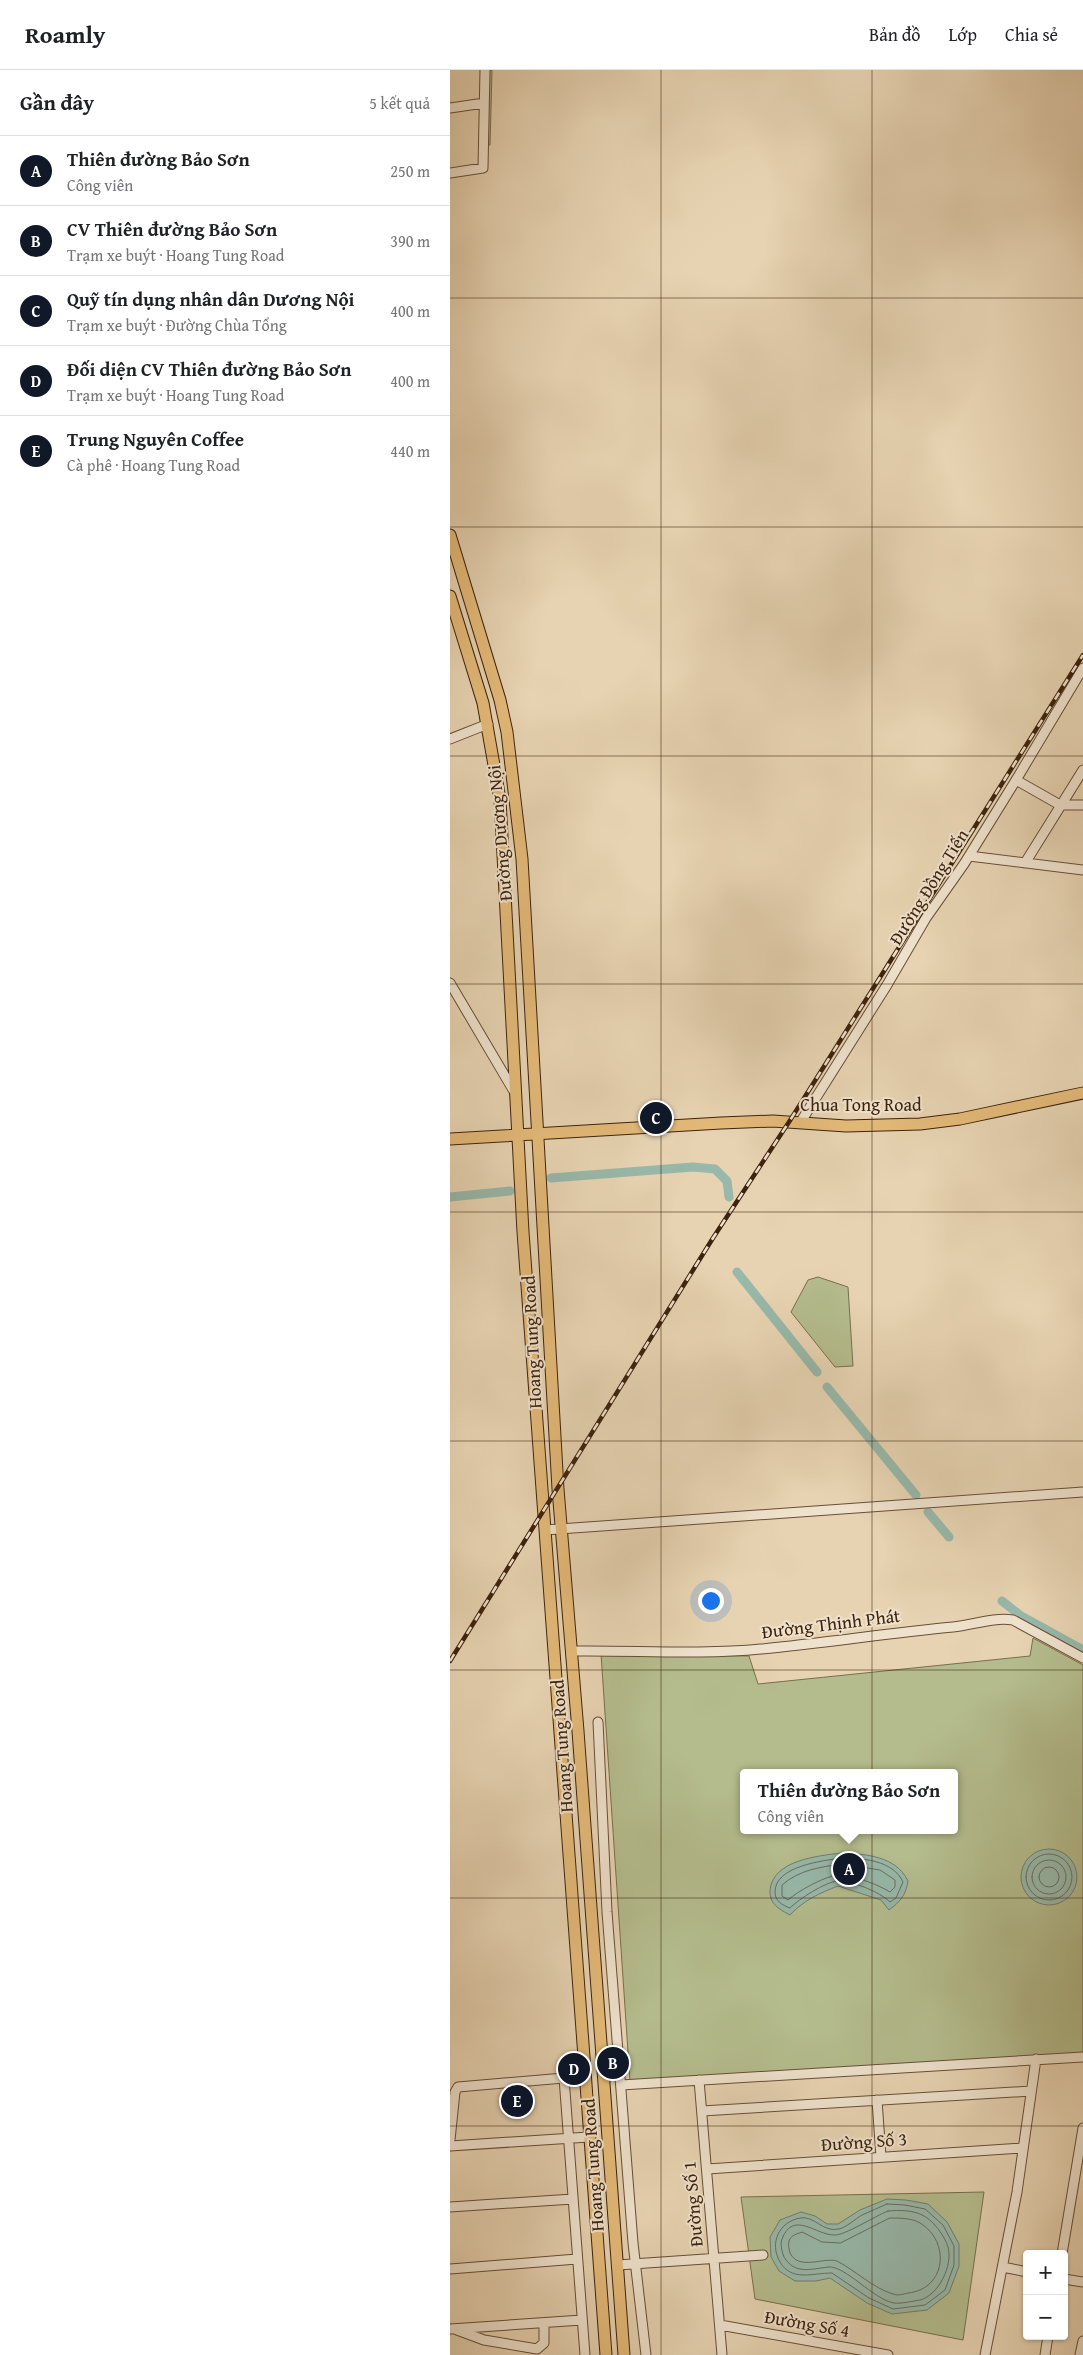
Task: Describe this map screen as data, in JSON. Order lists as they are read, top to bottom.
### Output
{
  "streets": {
    "main road": ["Đường Dương Nội", "Chua Tong Road", "Hoang Tung Road"],
    "street": [
      "Đường Đồng Tiến",
      "Đường Thịnh Phát",
      "Đường Số 3",
      "Đường Số 1",
      "Đường Số 4"
    ]
  },
  "crossings": [
    ["Đường Dương Nội", "Chua Tong Road"],
    ["Đường Dương Nội", "Hoang Tung Road"],
    ["Đường Đồng Tiến", "Chua Tong Road"],
    ["Chua Tong Road", "Hoang Tung Road"],
    ["Hoang Tung Road", "Đường Thịnh Phát"],
    ["Hoang Tung Road", "Đường Số 1"],
    ["Đường Số 3", "Đường Số 1"]
  ],
  "page": {
    "header": "Roamly",
    "nav": ["Bản đồ", "Lớp", "Chia sẻ"],
    "heading": ["Gần đây", "5 kết quả"],
    "list": [
      {
        "mark": "A",
        "name": "Thiên đường Bảo Sơn",
        "note": "Công viên",
        "value": "250 m"
      },
      {
        "mark": "B",
        "name": "CV Thiên đường Bảo Sơn",
        "note": "Trạm xe buýt · Hoang Tung Road",
        "value": "390 m"
      },
      {
        "mark": "C",
        "name": "Quỹ tín dụng nhân dân Dương Nội",
        "note": "Trạm xe buýt · Đường Chùa Tổng",
        "value": "400 m"
      },
      {
        "mark": "D",
        "name": "Đối diện CV Thiên đường Bảo Sơn",
        "note": "Trạm xe buýt · Hoang Tung Road",
        "value": "400 m"
      },
      {
        "mark": "E",
        "name": "Trung Nguyên Coffee",
        "note": "Cà phê · Hoang Tung Road",
        "value": "440 m"
      }
    ],
    "pins": [
      "C",
      "A",
      "B",
      "D",
      "E"
    ],
    "popup": ["Thiên đường Bảo Sơn", "Công viên"],
    "map_buttons": ["+", "−"]
  }
}
